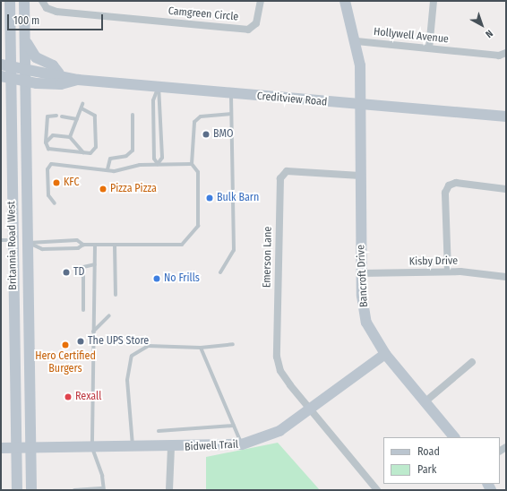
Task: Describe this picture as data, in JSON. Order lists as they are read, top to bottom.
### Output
{
  "streets": {
    "main road": [
      "Creditview Road",
      "Britannia Road West",
      "Bancroft Drive",
      "Bidwell Trail"
    ],
    "street": [
      "Camgreen Circle",
      "Hollywell Avenue",
      "Emerson Lane",
      "Kisby Drive"
    ]
  },
  "crossings": [
    ["Hollywell Avenue", "Bancroft Drive"],
    ["Creditview Road", "Britannia Road West"],
    ["Creditview Road", "Bancroft Drive"],
    ["Britannia Road West", "Bidwell Trail"],
    ["Emerson Lane", "Bancroft Drive"],
    ["Emerson Lane", "Bidwell Trail"],
    ["Kisby Drive", "Bancroft Drive"],
    ["Bancroft Drive", "Bidwell Trail"]
  ],
  "places": [
    "BMO",
    "KFC",
    "Pizza Pizza",
    "Bulk Barn",
    "TD",
    "No Frills",
    "The UPS Store",
    "Hero Certified Burgers",
    "Rexall"
  ],
  "legend": ["Road", "Park"],
  "scale_bar": "100 m",
  "north": "bottom right"
}
